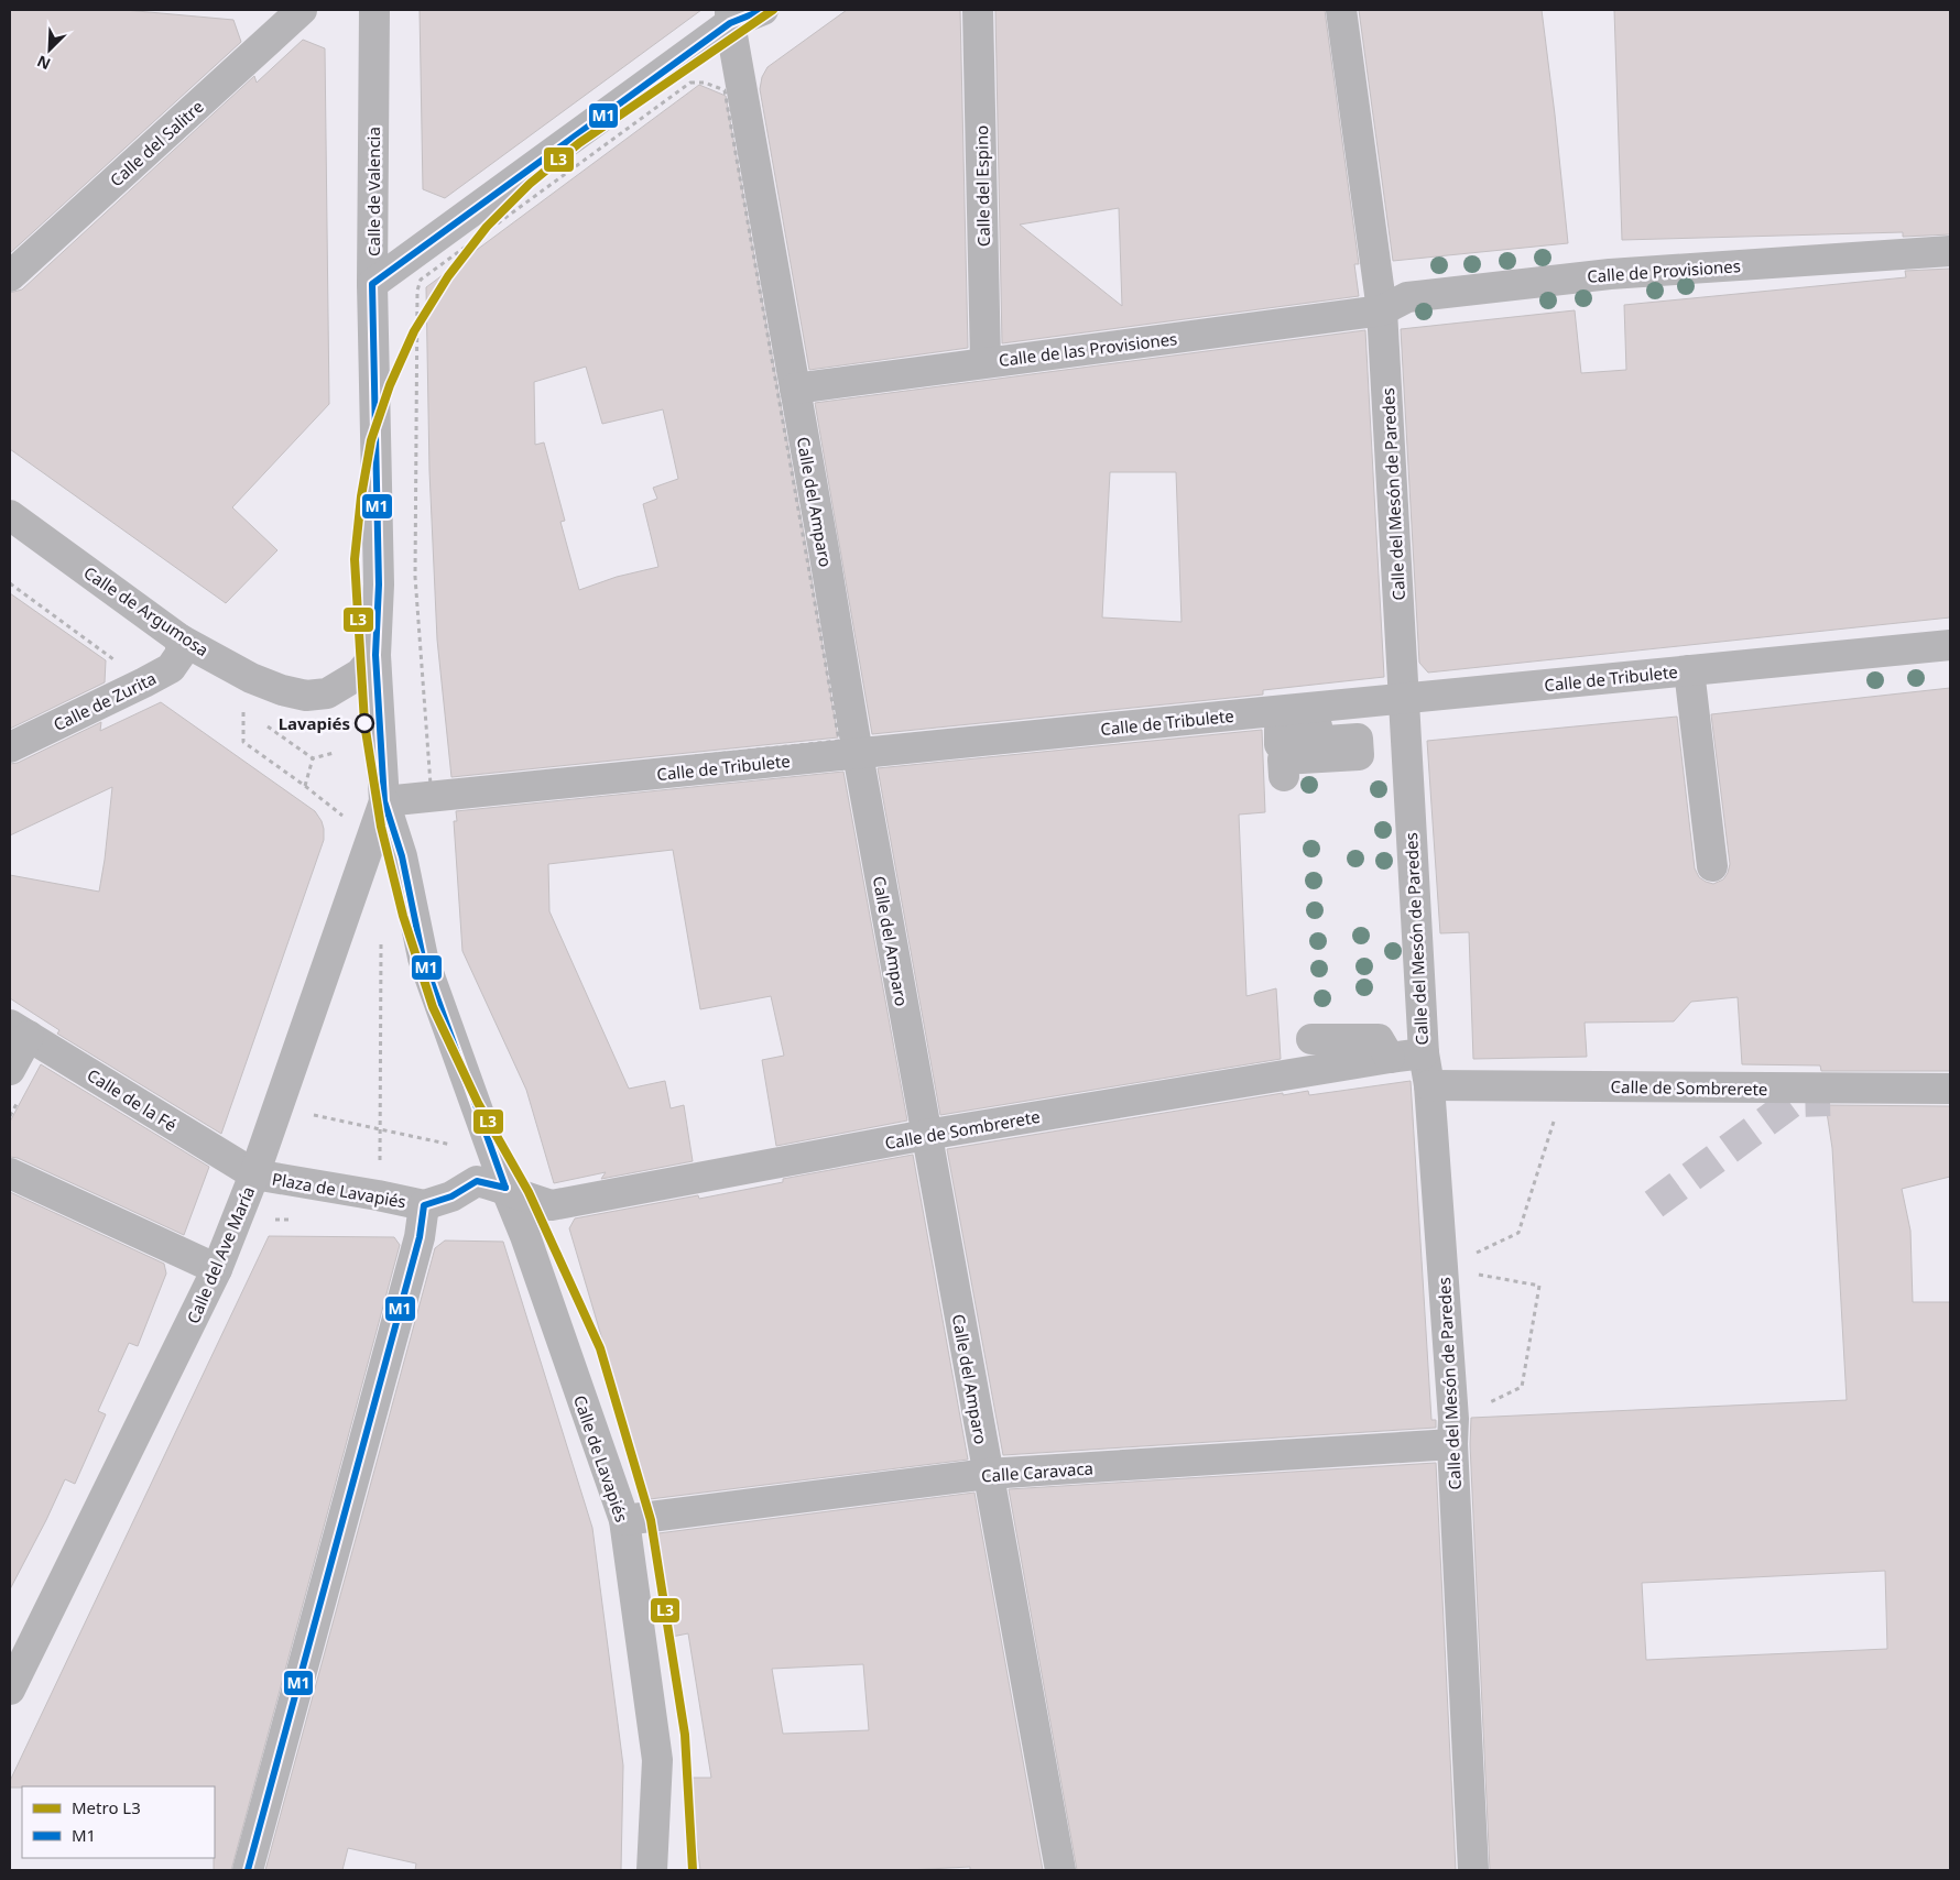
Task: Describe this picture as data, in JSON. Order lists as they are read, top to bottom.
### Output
{
  "streets": {
    "street": [
      "Calle del Salitre",
      "Calle del Espino",
      "Calle de Valencia",
      "Calle de Provisiones",
      "Calle de las Provisiones",
      "Calle del Mesón de Paredes",
      "Calle del Amparo",
      "Calle de Argumosa",
      "Calle de Tribulete",
      "Calle de Zurita",
      "Calle de Sombrerete",
      "Calle de la Fé",
      "Plaza de Lavapiés",
      "Calle del Ave María",
      "Calle de Lavapiés",
      "Calle Caravaca"
    ]
  },
  "crossings": [
    ["Calle del Espino", "Calle de las Provisiones"],
    ["Calle de Valencia", "Calle de Argumosa"],
    ["Calle de Valencia", "Calle de Tribulete"],
    ["Calle de Valencia", "Calle del Ave María"],
    ["Calle de Provisiones", "Calle de las Provisiones"],
    ["Calle de Provisiones", "Calle del Mesón de Paredes"],
    ["Calle de las Provisiones", "Calle del Mesón de Paredes"],
    ["Calle de las Provisiones", "Calle del Amparo"],
    ["Calle del Mesón de Paredes", "Calle de Tribulete"],
    ["Calle del Mesón de Paredes", "Calle de Sombrerete"],
    ["Calle del Mesón de Paredes", "Calle Caravaca"],
    ["Calle del Amparo", "Calle de Tribulete"],
    ["Calle del Amparo", "Calle de Sombrerete"],
    ["Calle del Amparo", "Calle Caravaca"],
    ["Calle de Argumosa", "Calle de Zurita"],
    ["Calle de Tribulete", "Calle del Ave María"],
    ["Calle de Sombrerete", "Plaza de Lavapiés"],
    ["Calle de Sombrerete", "Calle de Lavapiés"],
    ["Calle de la Fé", "Plaza de Lavapiés"],
    ["Calle de la Fé", "Calle del Ave María"],
    ["Plaza de Lavapiés", "Calle del Ave María"],
    ["Plaza de Lavapiés", "Calle de Lavapiés"],
    ["Calle de Lavapiés", "Calle Caravaca"]
  ],
  "places": ["Lavapiés"],
  "lines": ["metro line L3", "transit line M1"],
  "legend": ["Metro L3", "M1"],
  "north": "bottom left"
}
